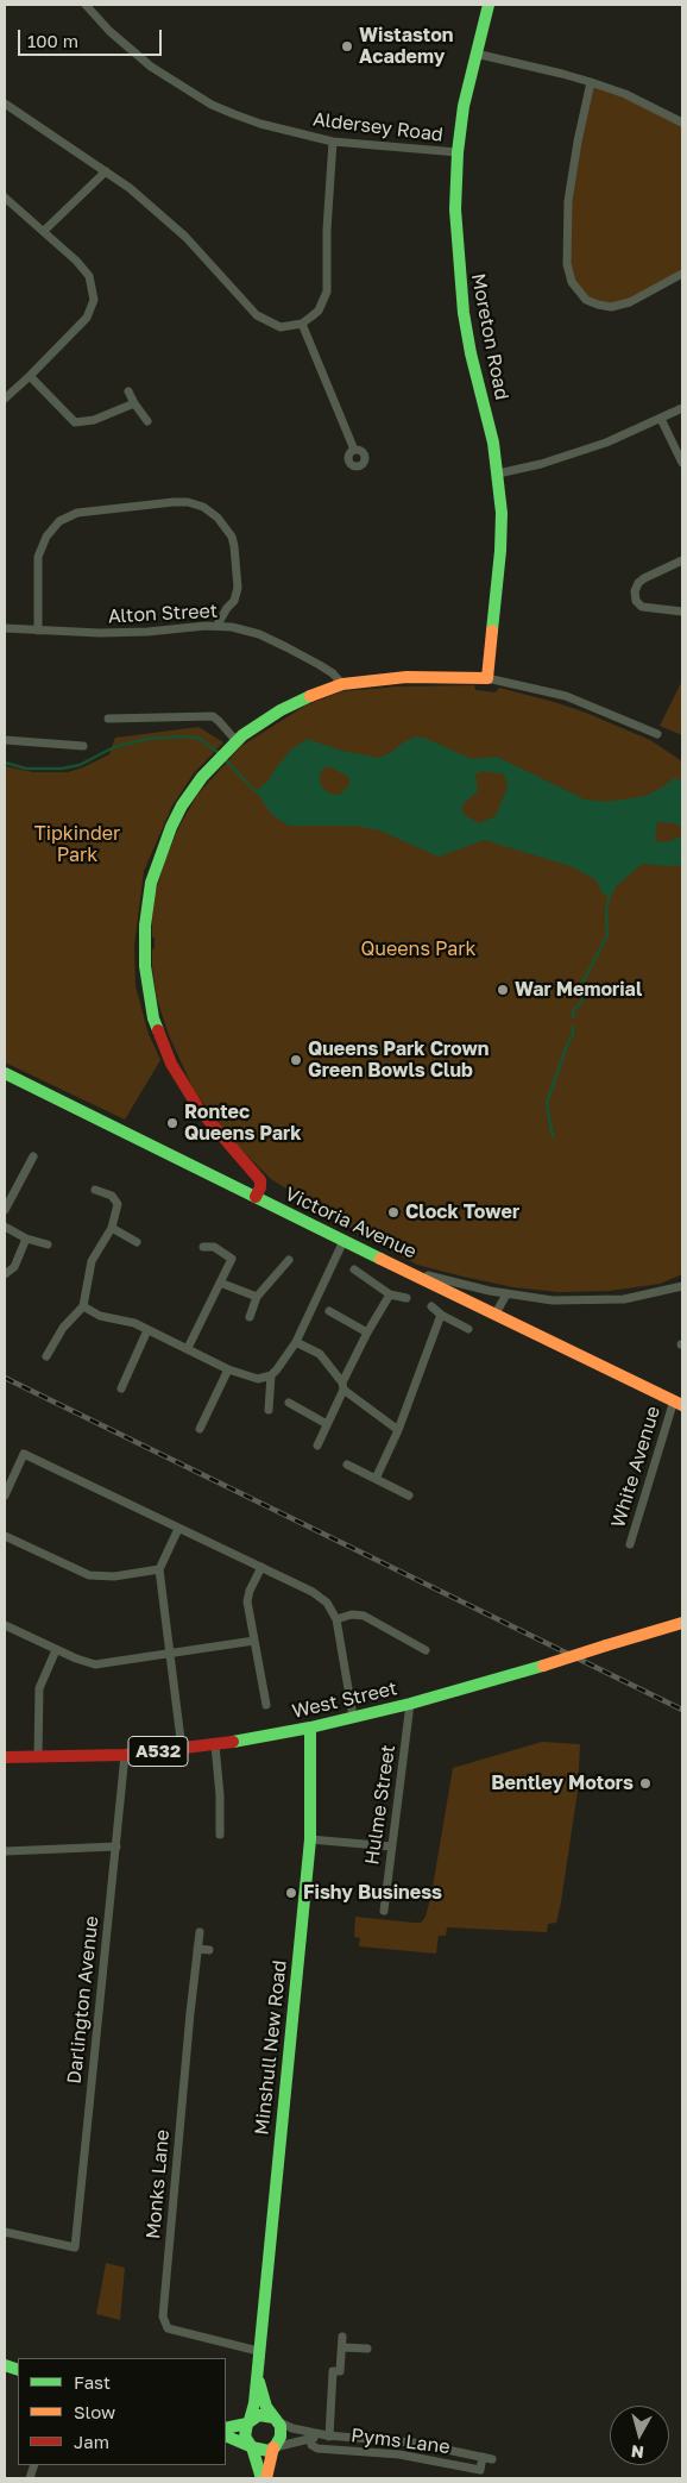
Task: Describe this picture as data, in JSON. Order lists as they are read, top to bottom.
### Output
{
  "streets": {
    "street": [
      "Aldersey Road",
      "Moreton Road",
      "Alton Street",
      "Victoria Avenue",
      "White Avenue",
      "West Street",
      "A532",
      "Hulme Street",
      "Darlington Avenue",
      "Minshull New Road",
      "Monks Lane",
      "Pyms Lane"
    ]
  },
  "crossings": [
    ["Aldersey Road", "Moreton Road"],
    ["Victoria Avenue", "White Avenue"],
    ["West Street", "Hulme Street"],
    ["West Street", "Darlington Avenue"],
    ["West Street", "Minshull New Road"],
    ["Minshull New Road", "Monks Lane"],
    ["Minshull New Road", "Pyms Lane"]
  ],
  "parks": ["Tipkinder Park", "Queens Park"],
  "places": [
    "Wistaston Academy",
    "War Memorial",
    "Queens Park Crown Green Bowls Club",
    "Rontec Queens Park",
    "Clock Tower",
    "Bentley Motors",
    "Fishy Business"
  ],
  "legend": ["Fast", "Slow", "Jam"],
  "scale_bar": "100 m",
  "north": "bottom"
}
